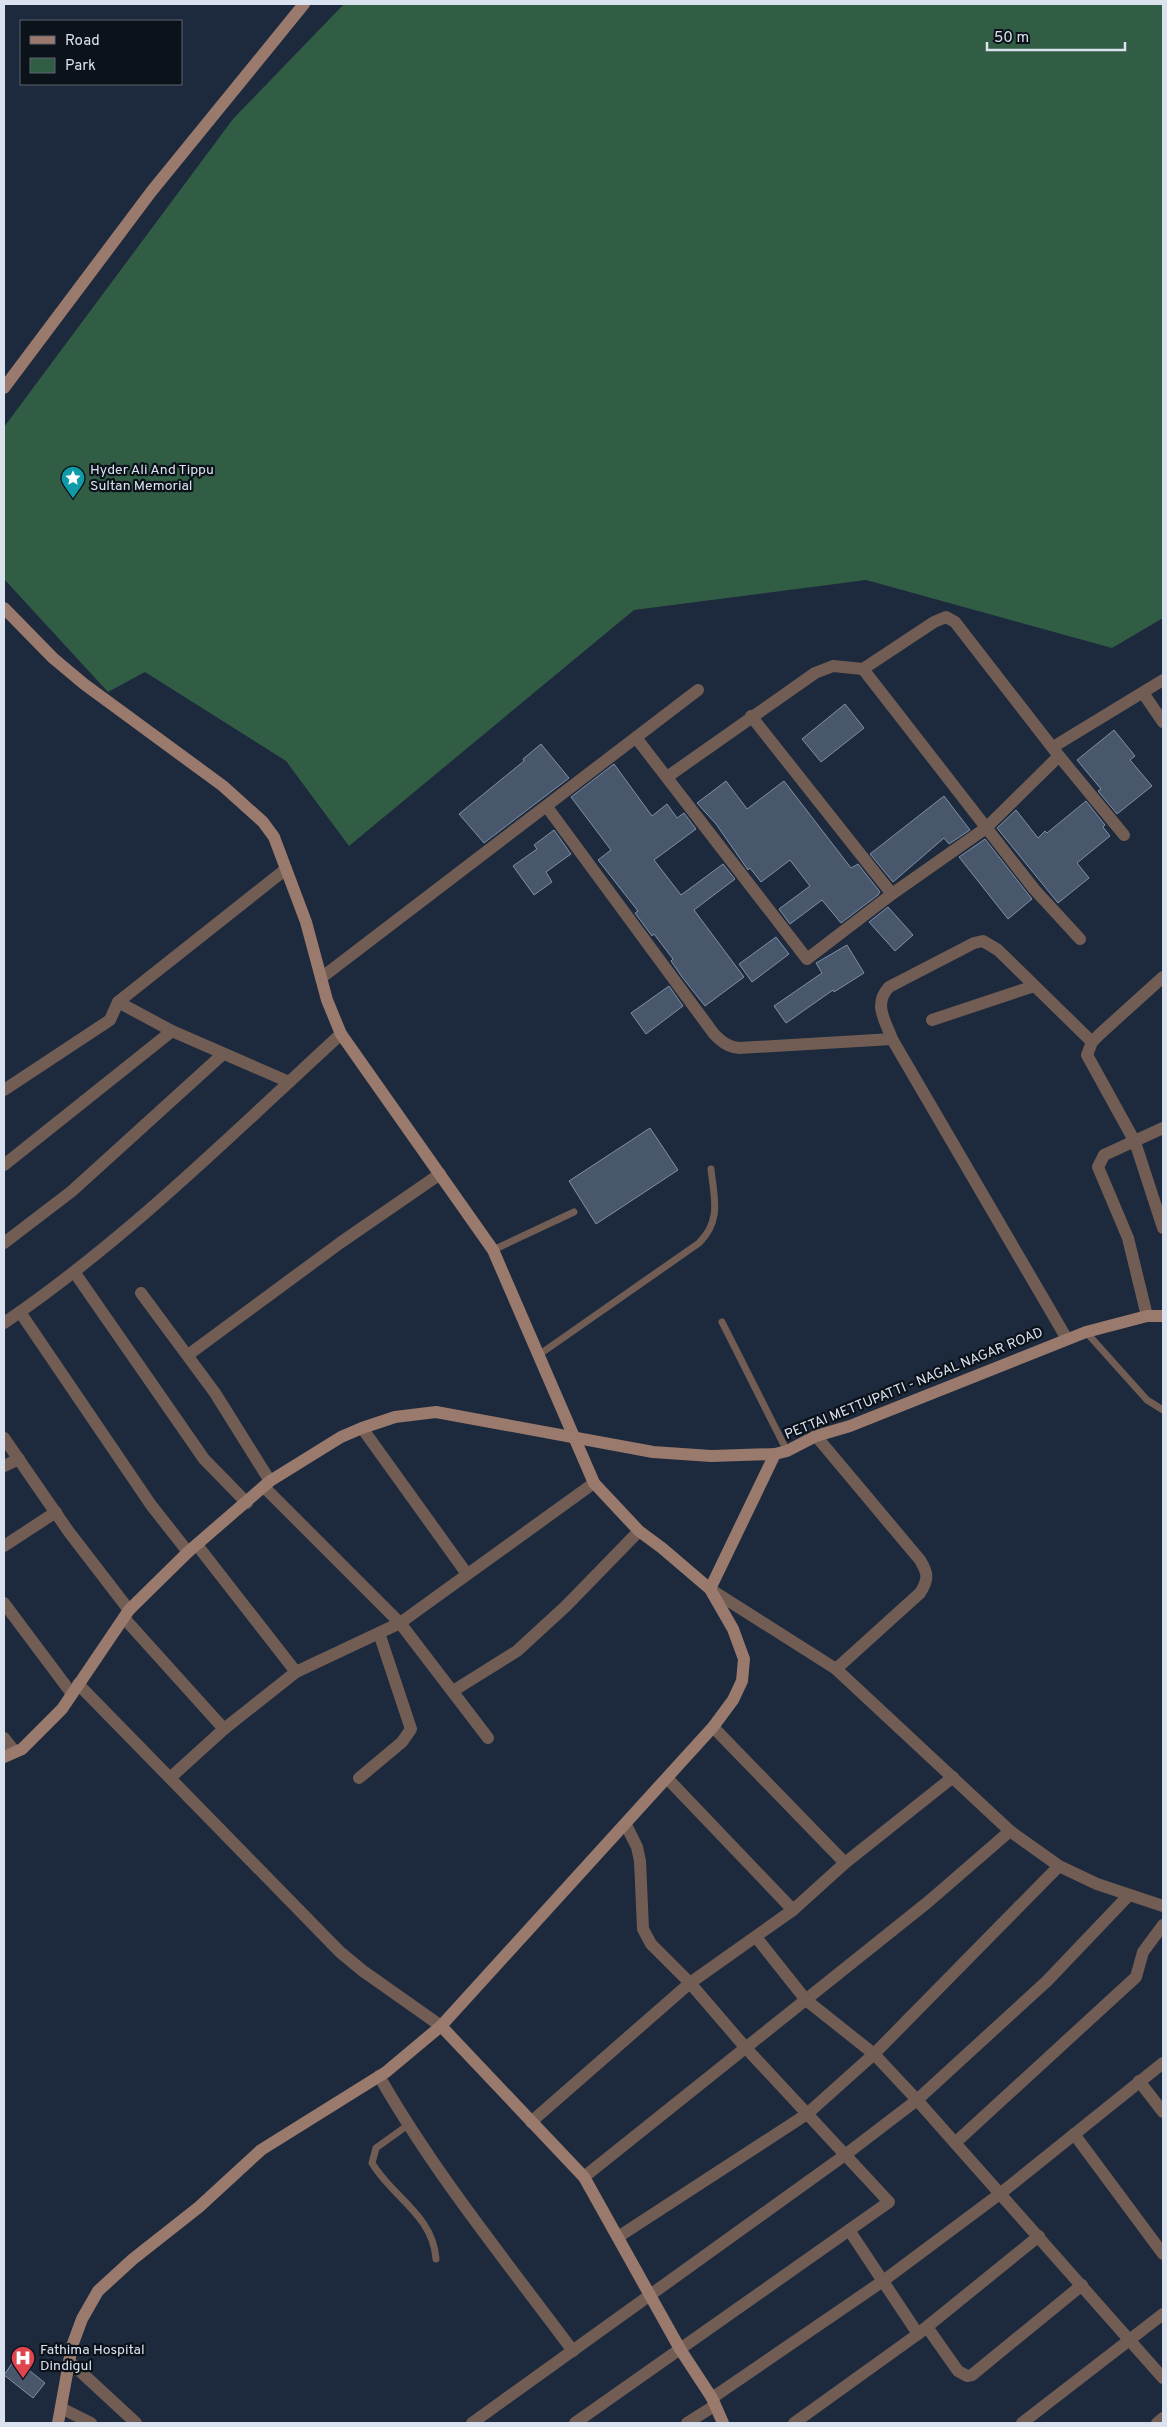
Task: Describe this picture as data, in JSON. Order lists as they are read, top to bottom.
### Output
{
  "streets": {
    "main road": ["PETTAI METTUPATTI - NAGAL NAGAR ROAD"]
  },
  "places": {
    "place": ["Hyder Ali And Tippu Sultan Memorial"],
    "hospital": ["Fathima Hospital Dindigul"]
  },
  "legend": ["Road", "Park"],
  "scale_bar": "50 m"
}
